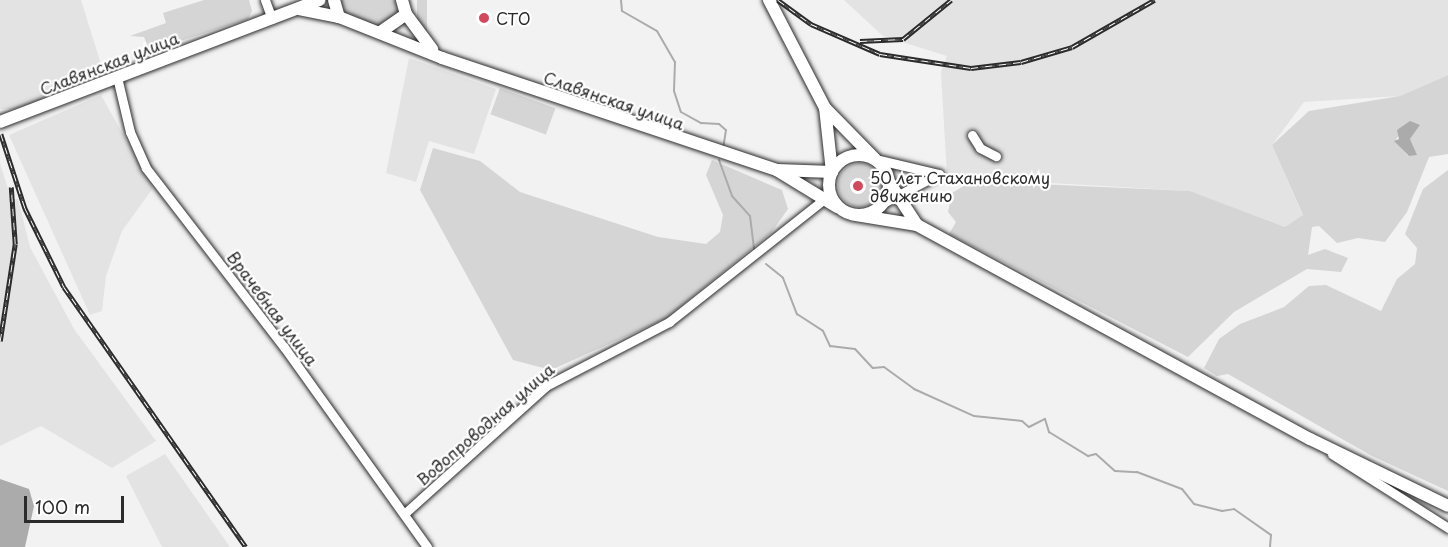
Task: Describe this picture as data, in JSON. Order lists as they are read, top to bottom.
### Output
{
  "streets": {
    "main road": ["Славянская улица"],
    "street": ["Врачебная улица", "Водопроводная улица"]
  },
  "crossings": [
    ["Славянская улица", "Врачебная улица"],
    ["Славянская улица", "Водопроводная улица"],
    ["Врачебная улица", "Водопроводная улица"]
  ],
  "places": ["СТО", "50 лет Стахановскому движению"],
  "scale_bar": "100 m"
}
